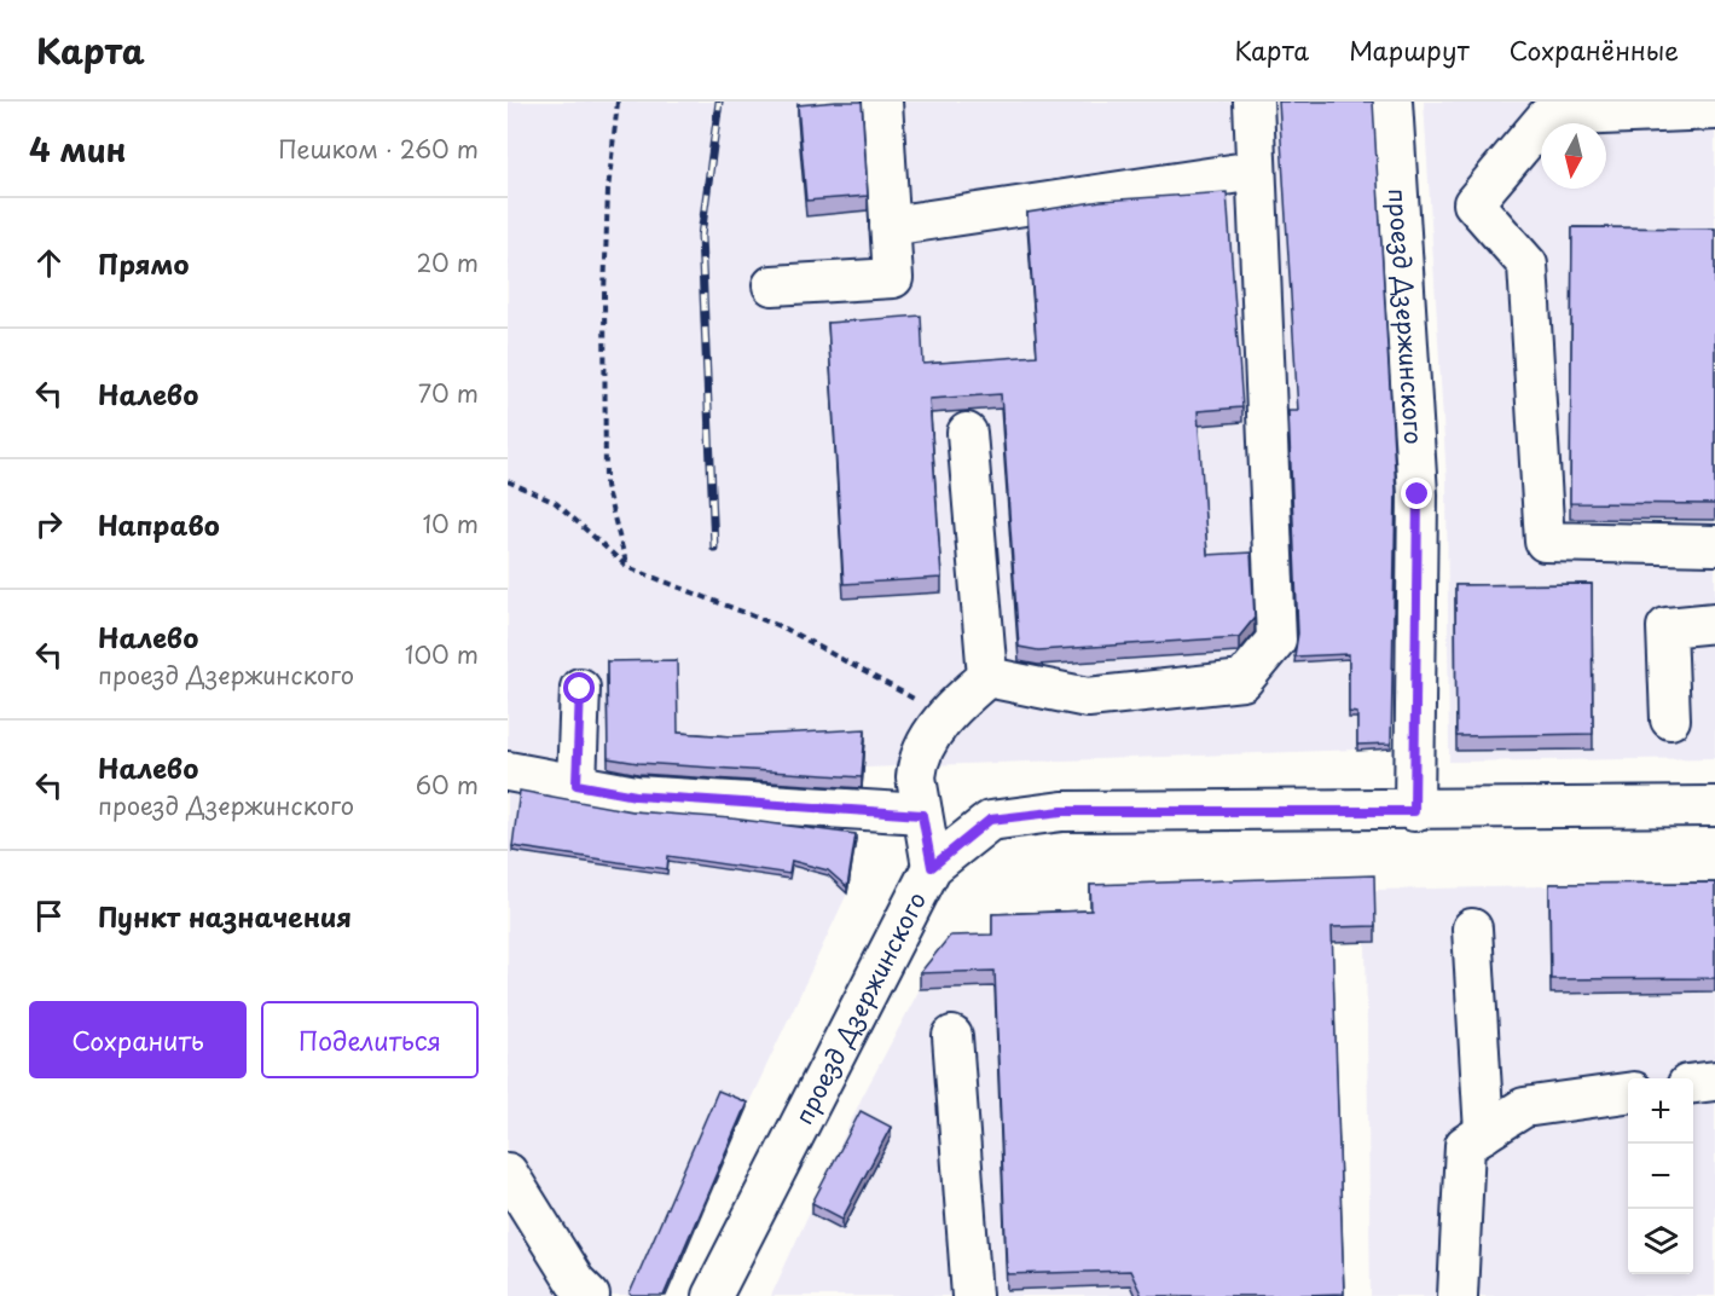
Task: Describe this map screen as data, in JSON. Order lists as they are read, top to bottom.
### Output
{
  "streets": {
    "street": ["проезд Дзержинского"]
  },
  "north": "bottom",
  "page": {
    "header": "Карта",
    "nav": ["Карта", "Маршрут", "Сохранённые"],
    "heading": ["4 мин", "Пешком · 260 m"],
    "list": [
      ["Прямо", "20 m"],
      ["Налево", "70 m"],
      ["Направо", "10 m"],
      ["Налево", "проезд Дзержинского", "100 m"],
      ["Налево", "проезд Дзержинского", "60 m"],
      "Пункт назначения"
    ],
    "buttons": ["Сохранить", "Поделиться"],
    "map_buttons": ["+", "−"]
  }
}
